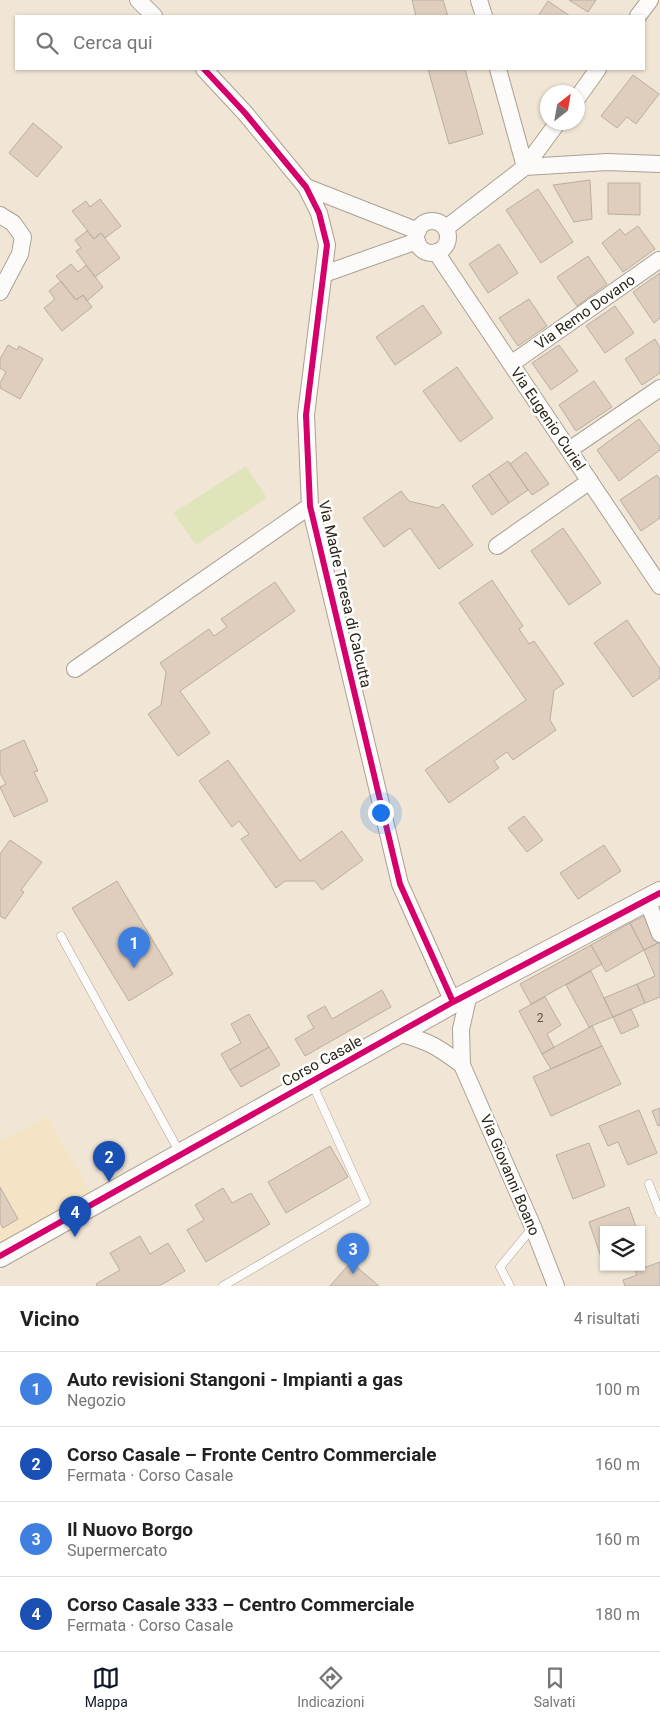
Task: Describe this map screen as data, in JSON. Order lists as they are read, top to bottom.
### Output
{
  "streets": {
    "street": [
      "Via Remo Dovano",
      "Via Eugenio Curiel",
      "Via Madre Teresa di Calcutta",
      "Corso Casale",
      "Via Giovanni Boano"
    ]
  },
  "crossings": [
    ["Via Remo Dovano", "Via Eugenio Curiel"],
    ["Via Madre Teresa di Calcutta", "Corso Casale"],
    ["Via Madre Teresa di Calcutta", "Via Giovanni Boano"],
    ["Corso Casale", "Via Giovanni Boano"]
  ],
  "house_numbers": ["2"],
  "north": "top right",
  "page": {
    "search": "Cerca qui",
    "pins": [
      "1",
      "2",
      "4",
      "3"
    ],
    "heading": ["Vicino", "4 risultati"],
    "list": [
      {
        "mark": "1",
        "name": "Auto revisioni Stangoni - Impianti a gas",
        "note": "Negozio",
        "value": "100 m"
      },
      {
        "mark": "2",
        "name": "Corso Casale – Fronte Centro Commerciale",
        "note": "Fermata · Corso Casale",
        "value": "160 m"
      },
      {
        "mark": "3",
        "name": "Il Nuovo Borgo",
        "note": "Supermercato",
        "value": "160 m"
      },
      {
        "mark": "4",
        "name": "Corso Casale 333 – Centro Commerciale",
        "note": "Fermata · Corso Casale",
        "value": "180 m"
      }
    ],
    "nav": ["Mappa", "Indicazioni", "Salvati"]
  }
}
